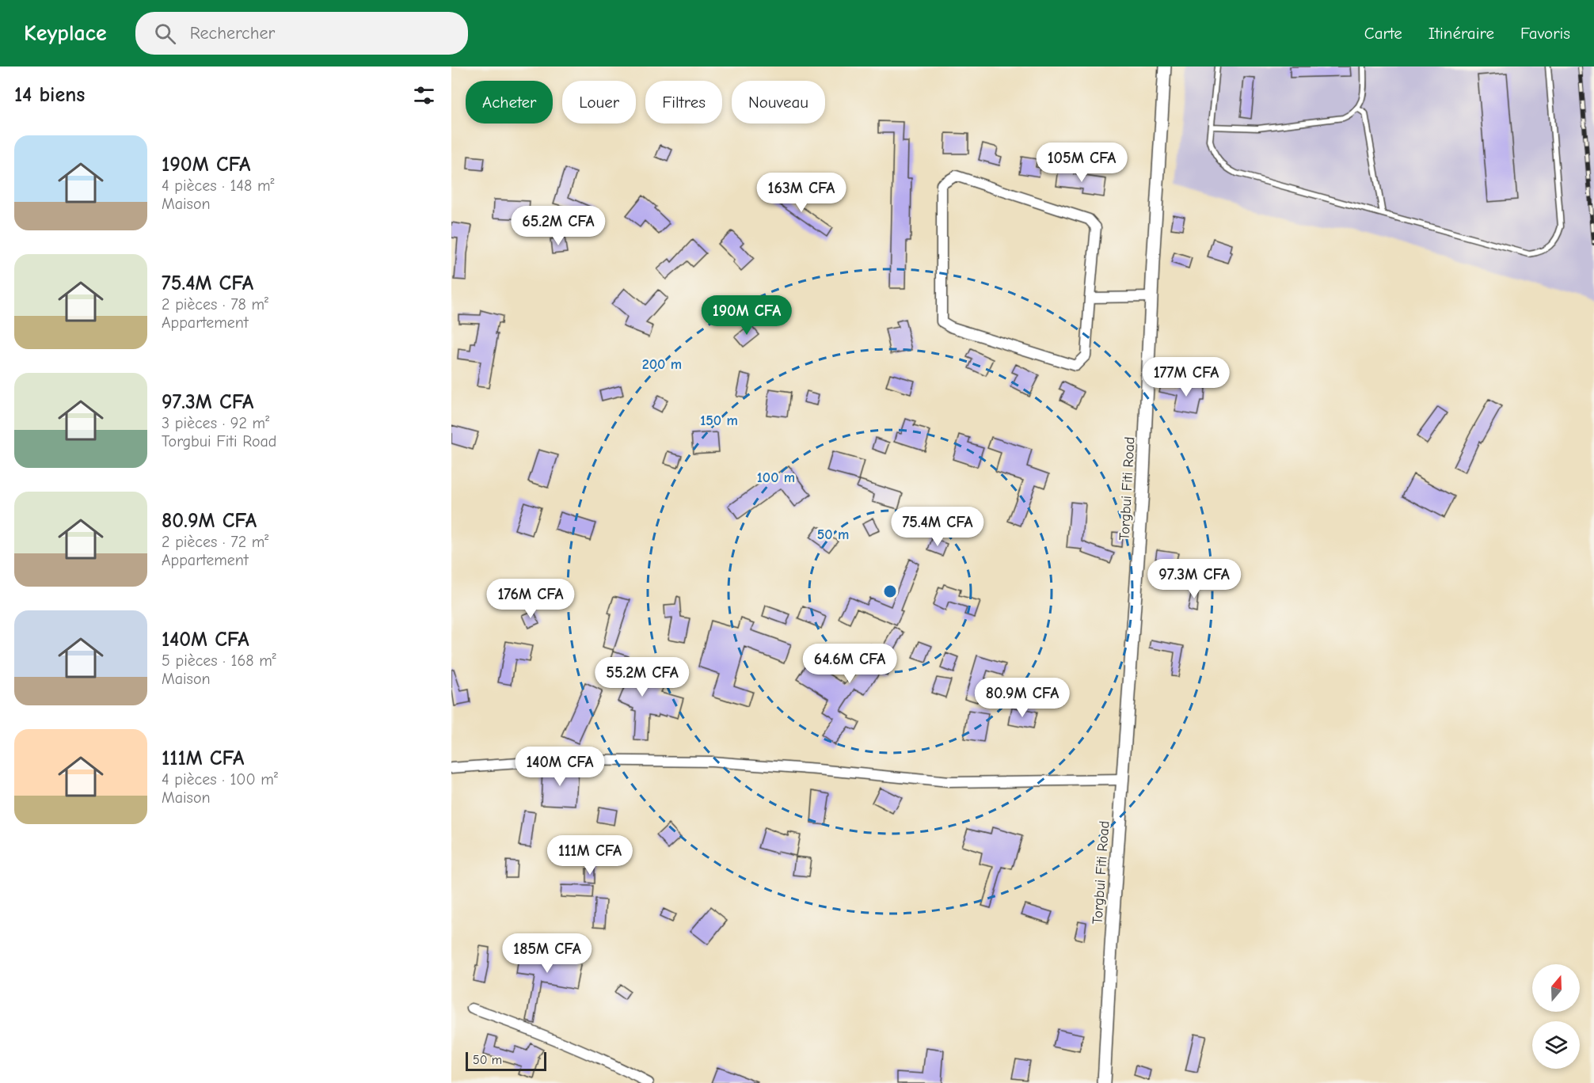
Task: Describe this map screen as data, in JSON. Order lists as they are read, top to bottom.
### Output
{
  "streets": {
    "street": ["Torgbui Fiti Road"]
  },
  "scale_bar": "50 m",
  "north": "top",
  "page": {
    "header": "Keyplace",
    "search": "Rechercher",
    "nav": ["Carte", "Itinéraire", "Favoris"],
    "heading": "14 biens",
    "chip": [
      "Acheter",
      "Louer",
      "Filtres",
      "Nouveau"
    ],
    "list": [
      {
        "name": "190M CFA",
        "note": "4 pièces · 148 m² · Maison"
      },
      {
        "name": "75.4M CFA",
        "note": "2 pièces · 78 m² · Appartement"
      },
      {
        "name": "97.3M CFA",
        "note": "3 pièces · 92 m² · Torgbui Fiti Road"
      },
      {
        "name": "80.9M CFA",
        "note": "2 pièces · 72 m² · Appartement"
      },
      {
        "name": "140M CFA",
        "note": "5 pièces · 168 m² · Maison"
      },
      {
        "name": "111M CFA",
        "note": "4 pièces · 100 m² · Maison"
      }
    ],
    "price": [
      "105M CFA",
      "163M CFA",
      "65.2M CFA",
      "190M CFA",
      "177M CFA",
      "75.4M CFA",
      "97.3M CFA",
      "176M CFA",
      "64.6M CFA",
      "55.2M CFA",
      "80.9M CFA",
      "140M CFA",
      "111M CFA",
      "185M CFA"
    ],
    "scale": "50 m"
  },
  "rings": [
    "200 m",
    "150 m",
    "100 m",
    "50 m"
  ]
}
